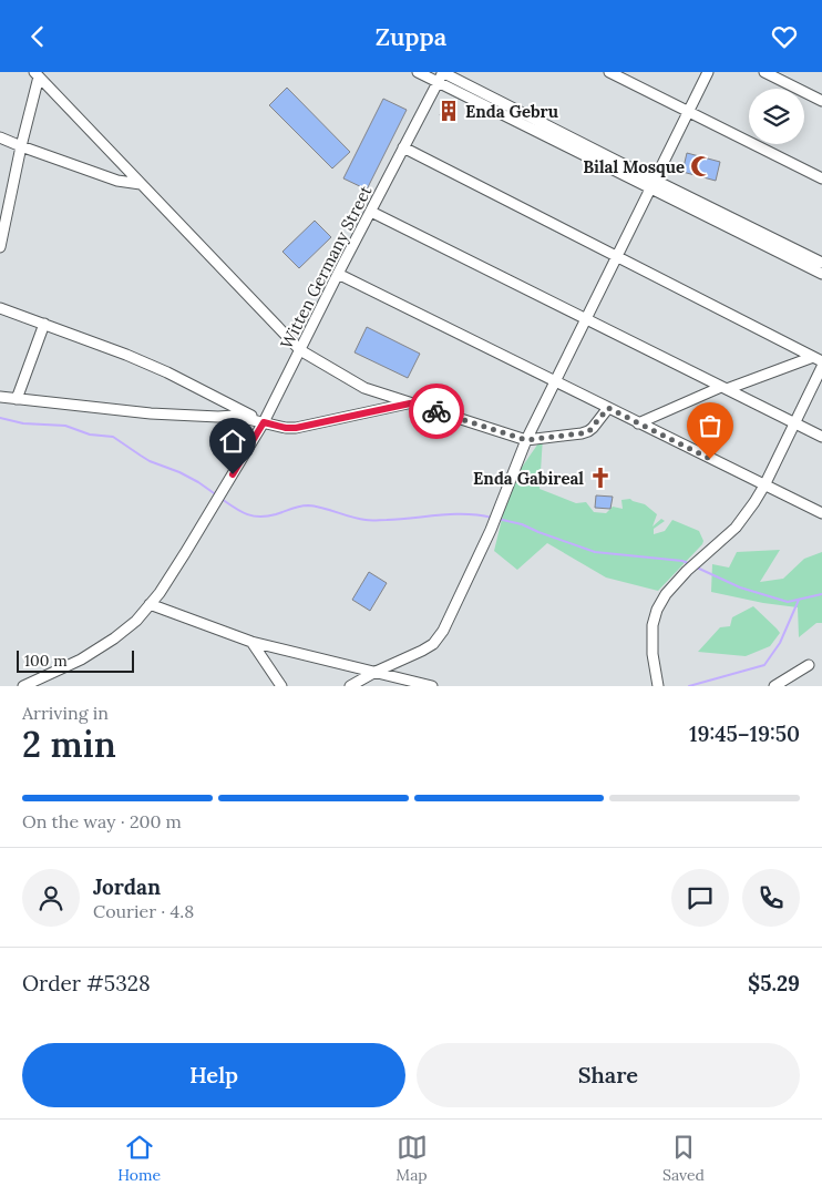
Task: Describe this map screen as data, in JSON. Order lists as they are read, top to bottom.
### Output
{
  "streets": {
    "street": ["Witten Germany Street"]
  },
  "places": {
    "building": ["Enda Gebru"],
    "mosque": ["Bilal Mosque"],
    "church": ["Enda Gabireal"]
  },
  "scale_bar": "100 m",
  "page": {
    "header": "Zuppa",
    "scale": "100 m",
    "heading": ["2 min", "Arriving in", "19:45–19:50"],
    "panel": [
      "Jordan",
      "Courier · 4.8",
      "Order #5328",
      "$5.29"
    ],
    "bar": "On the way · 200 m",
    "buttons": ["Help", "Share"],
    "tabs": ["Home", "Map", "Saved"]
  }
}
